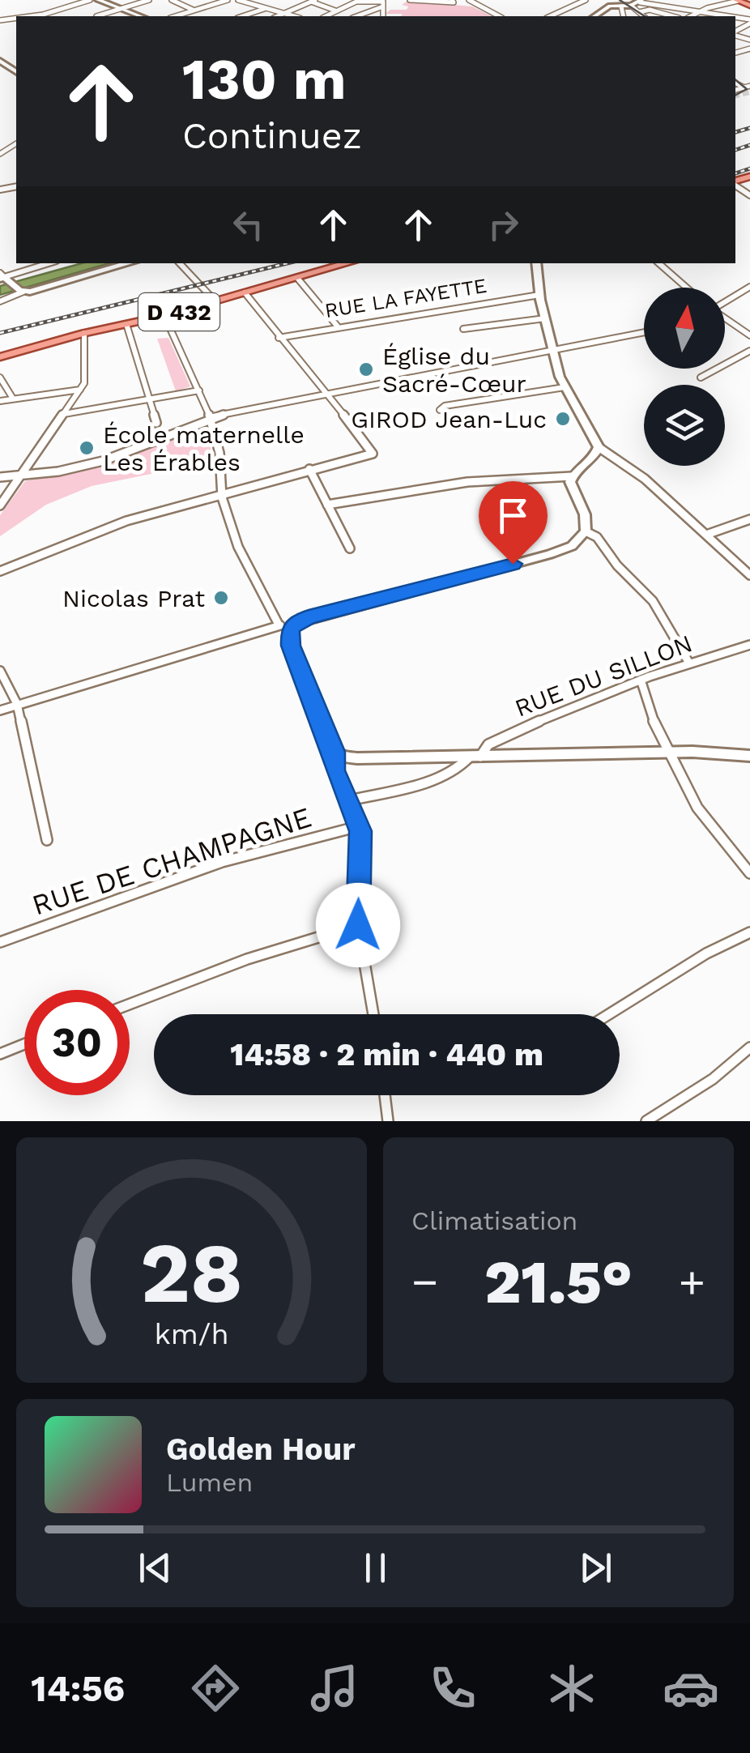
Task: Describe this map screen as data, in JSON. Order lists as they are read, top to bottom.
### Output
{
  "streets": {
    "main road": ["D 432"],
    "street": ["RUE LA FAYETTE", "RUE DU SILLON", "RUE DE CHAMPAGNE"]
  },
  "places": [
    "Église du Sacré-Cœur",
    "GIROD Jean-Luc",
    "École maternelle Les Érables",
    "Nicolas Prat"
  ],
  "north": "top",
  "page": {
    "turn": ["130 m", "Continuez"],
    "limit": "30",
    "trip": "14:58 · 2 min · 440 m",
    "tile": "Climatisation",
    "heat": ["−", "21.5°", "+"],
    "song": ["Golden Hour", "Lumen"],
    "tabs": "14:56",
    "gauge": ["28", "km/h"]
  }
}
